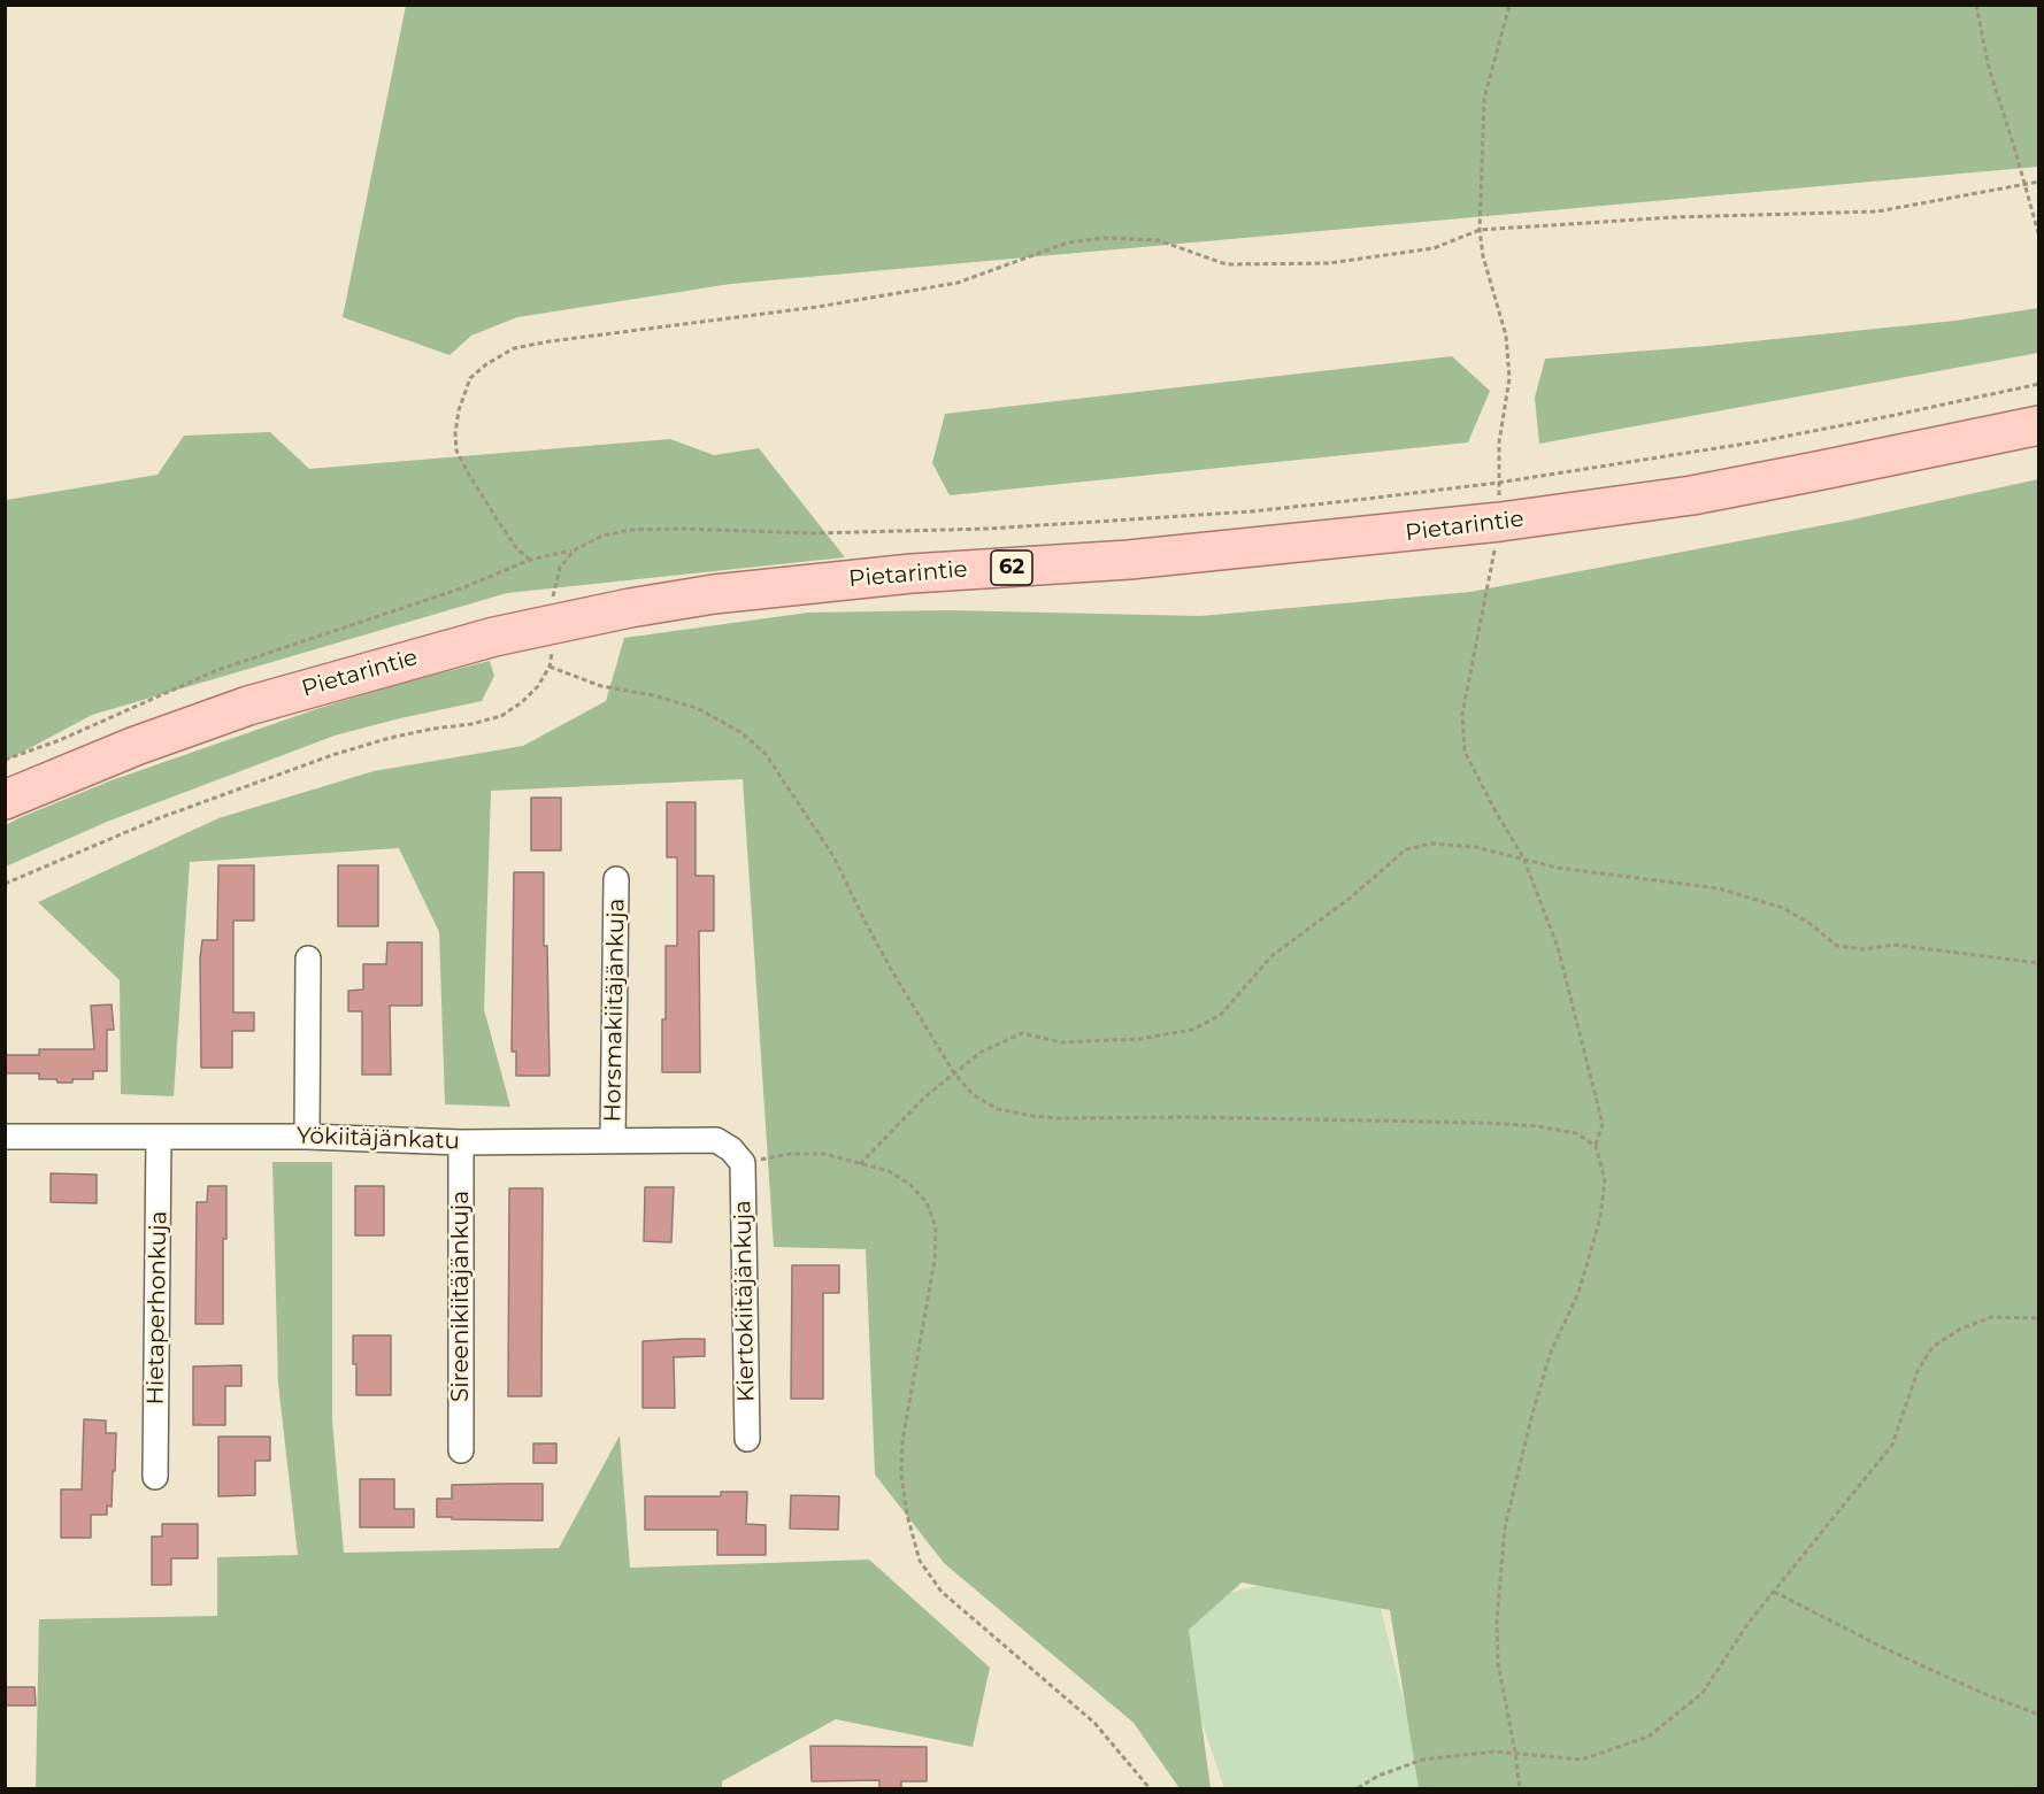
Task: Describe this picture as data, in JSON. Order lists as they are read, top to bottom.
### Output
{
  "streets": {
    "main road": ["Pietarintie", "62"],
    "street": [
      "Horsmakiitäjänkuja",
      "Yökiitäjänkatu",
      "Sireenikiitäjänkuja",
      "Kiertokiitäjänkuja",
      "Hietaperhonkuja"
    ]
  },
  "crossings": [
    ["Horsmakiitäjänkuja", "Yökiitäjänkatu"],
    ["Yökiitäjänkatu", "Sireenikiitäjänkuja"],
    ["Yökiitäjänkatu", "Kiertokiitäjänkuja"],
    ["Yökiitäjänkatu", "Hietaperhonkuja"]
  ]
}
